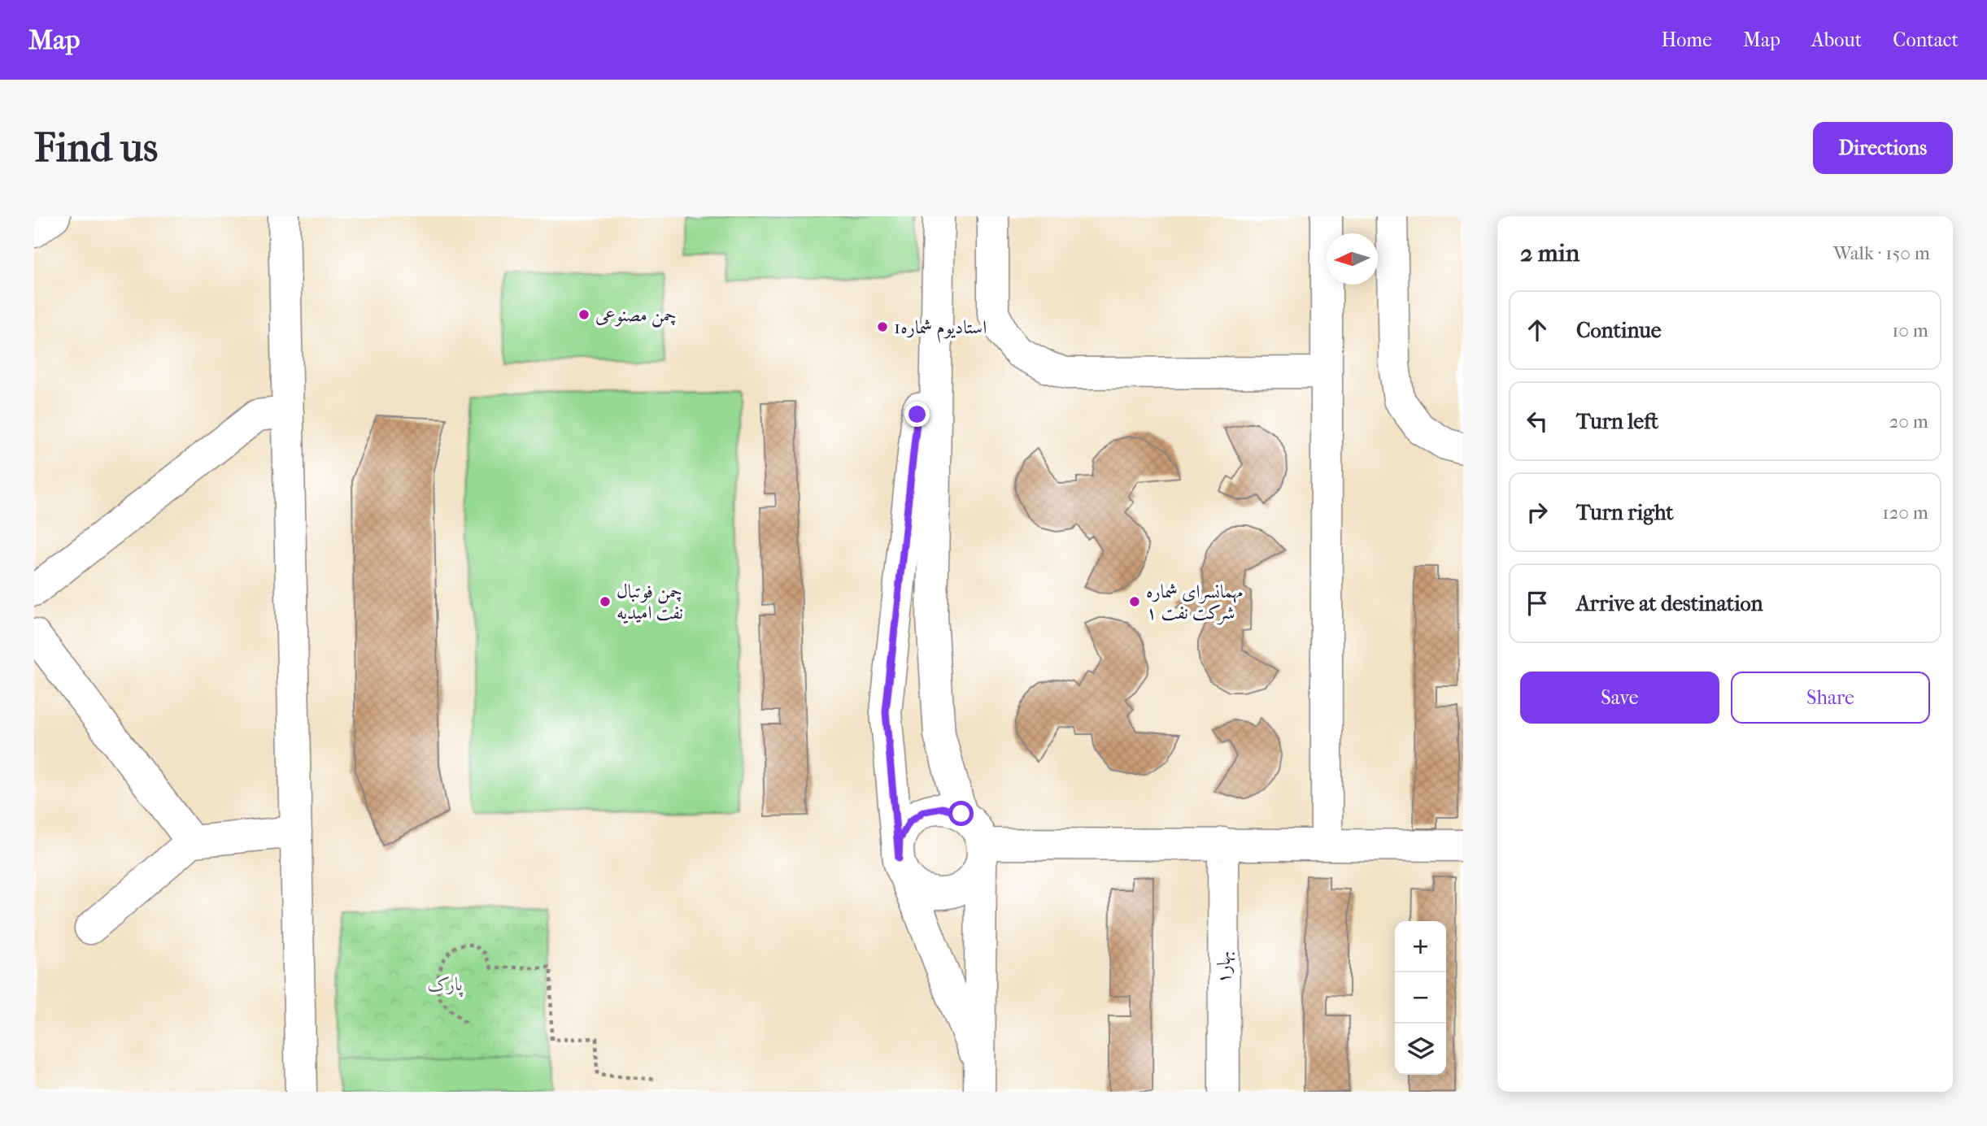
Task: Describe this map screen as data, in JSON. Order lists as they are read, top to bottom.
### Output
{
  "streets": {
    "street": ["بهار۱"]
  },
  "parks": ["پارک"],
  "places": [
    "چمن مصنوعی",
    "استادیوم شماره1",
    "چمن فوتبال نفت امیدیه",
    "مهمانسرای شماره ۱ شرکت نفت"
  ],
  "north": "left",
  "page": {
    "header": "Map",
    "nav": [
      "Home",
      "Map",
      "About",
      "Contact"
    ],
    "buttons": [
      "Directions",
      ["Save", "Share"]
    ],
    "title": "Find us",
    "heading": ["2 min", "Walk · 150 m"],
    "list": [
      ["Continue", "10 m"],
      ["Turn left", "20 m"],
      ["Turn right", "120 m"],
      "Arrive at destination"
    ],
    "map_buttons": ["+", "−"]
  }
}
